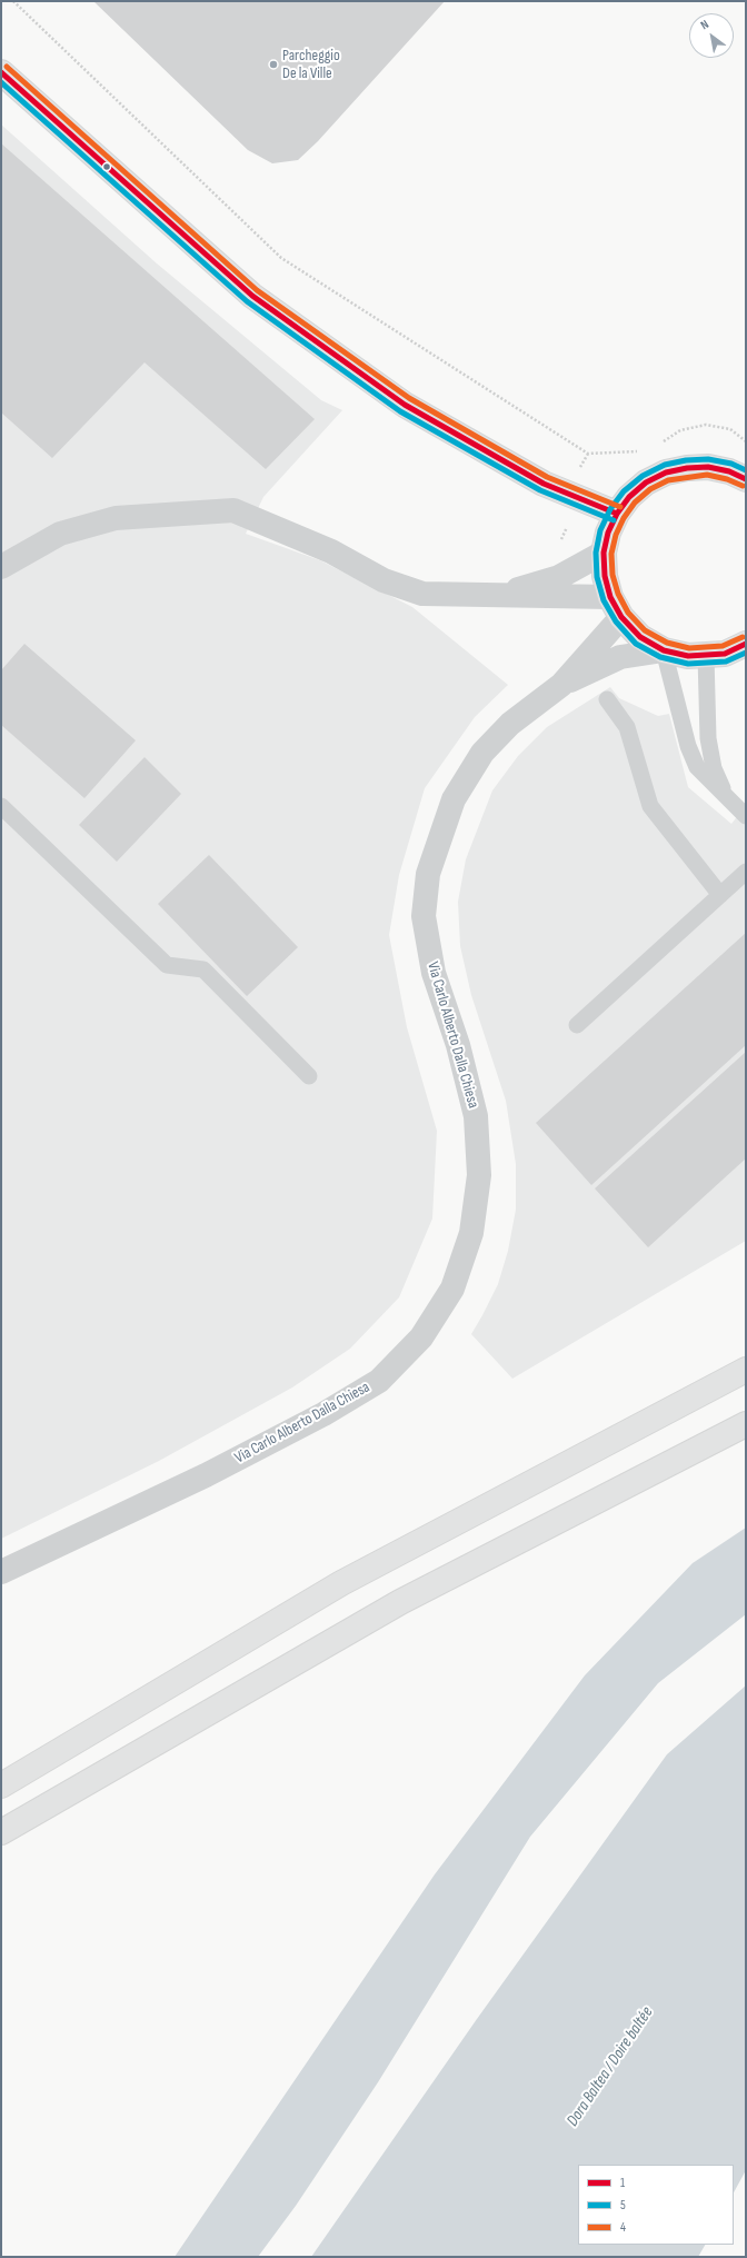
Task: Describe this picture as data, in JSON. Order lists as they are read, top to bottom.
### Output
{
  "streets": {
    "street": ["Via Carlo Alberto Dalla Chiesa"]
  },
  "water": ["Dora Baltea / Doire baltée"],
  "places": ["Parcheggio De la Ville"],
  "lines": ["transit line 4", "transit line 1", "transit line 5"],
  "legend": ["1", "5", "4"],
  "north": "top left"
}
